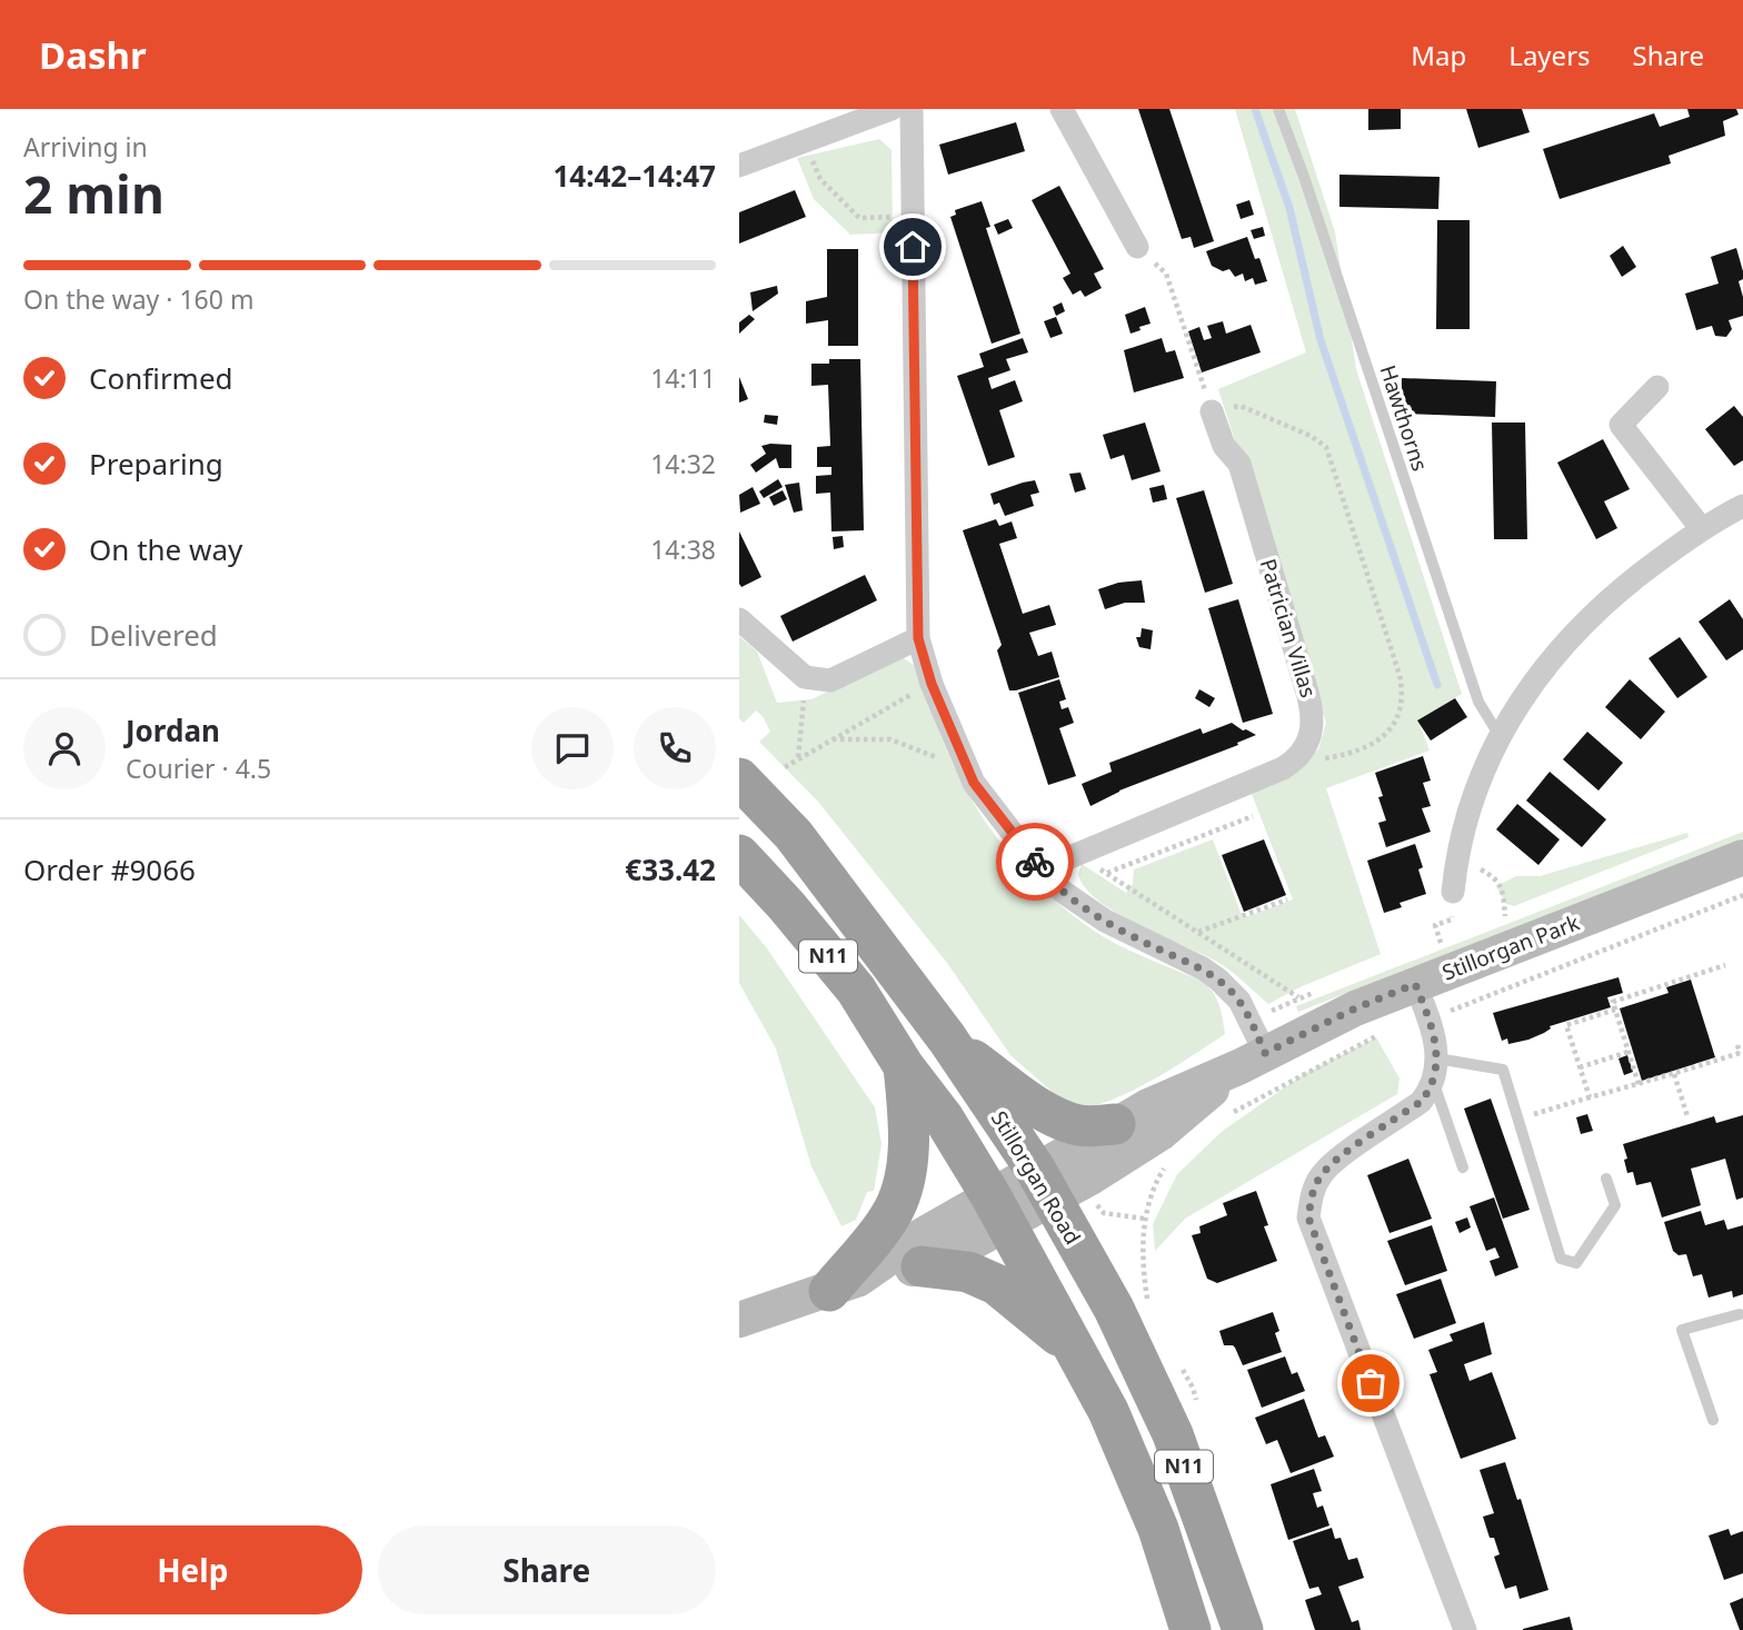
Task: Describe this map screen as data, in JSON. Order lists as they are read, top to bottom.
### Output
{
  "streets": {
    "highway": ["N11", "Stillorgan Road"],
    "main road": ["Stillorgan Park"],
    "street": ["Patrician Villas"],
    "lane": ["Hawthorns"]
  },
  "crossings": [
    ["Stillorgan Park", "Stillorgan Road"]
  ],
  "page": {
    "header": "Dashr",
    "nav": ["Map", "Layers", "Share"],
    "heading": ["2 min", "Arriving in", "14:42–14:47"],
    "panel": [
      "Jordan",
      "Courier · 4.5",
      "Order #9066",
      "€33.42"
    ],
    "bar": "On the way · 160 m",
    "list": [
      ["Confirmed", "14:11"],
      ["Preparing", "14:32"],
      ["On the way", "14:38"],
      "Delivered"
    ],
    "buttons": ["Help", "Share"]
  }
}
